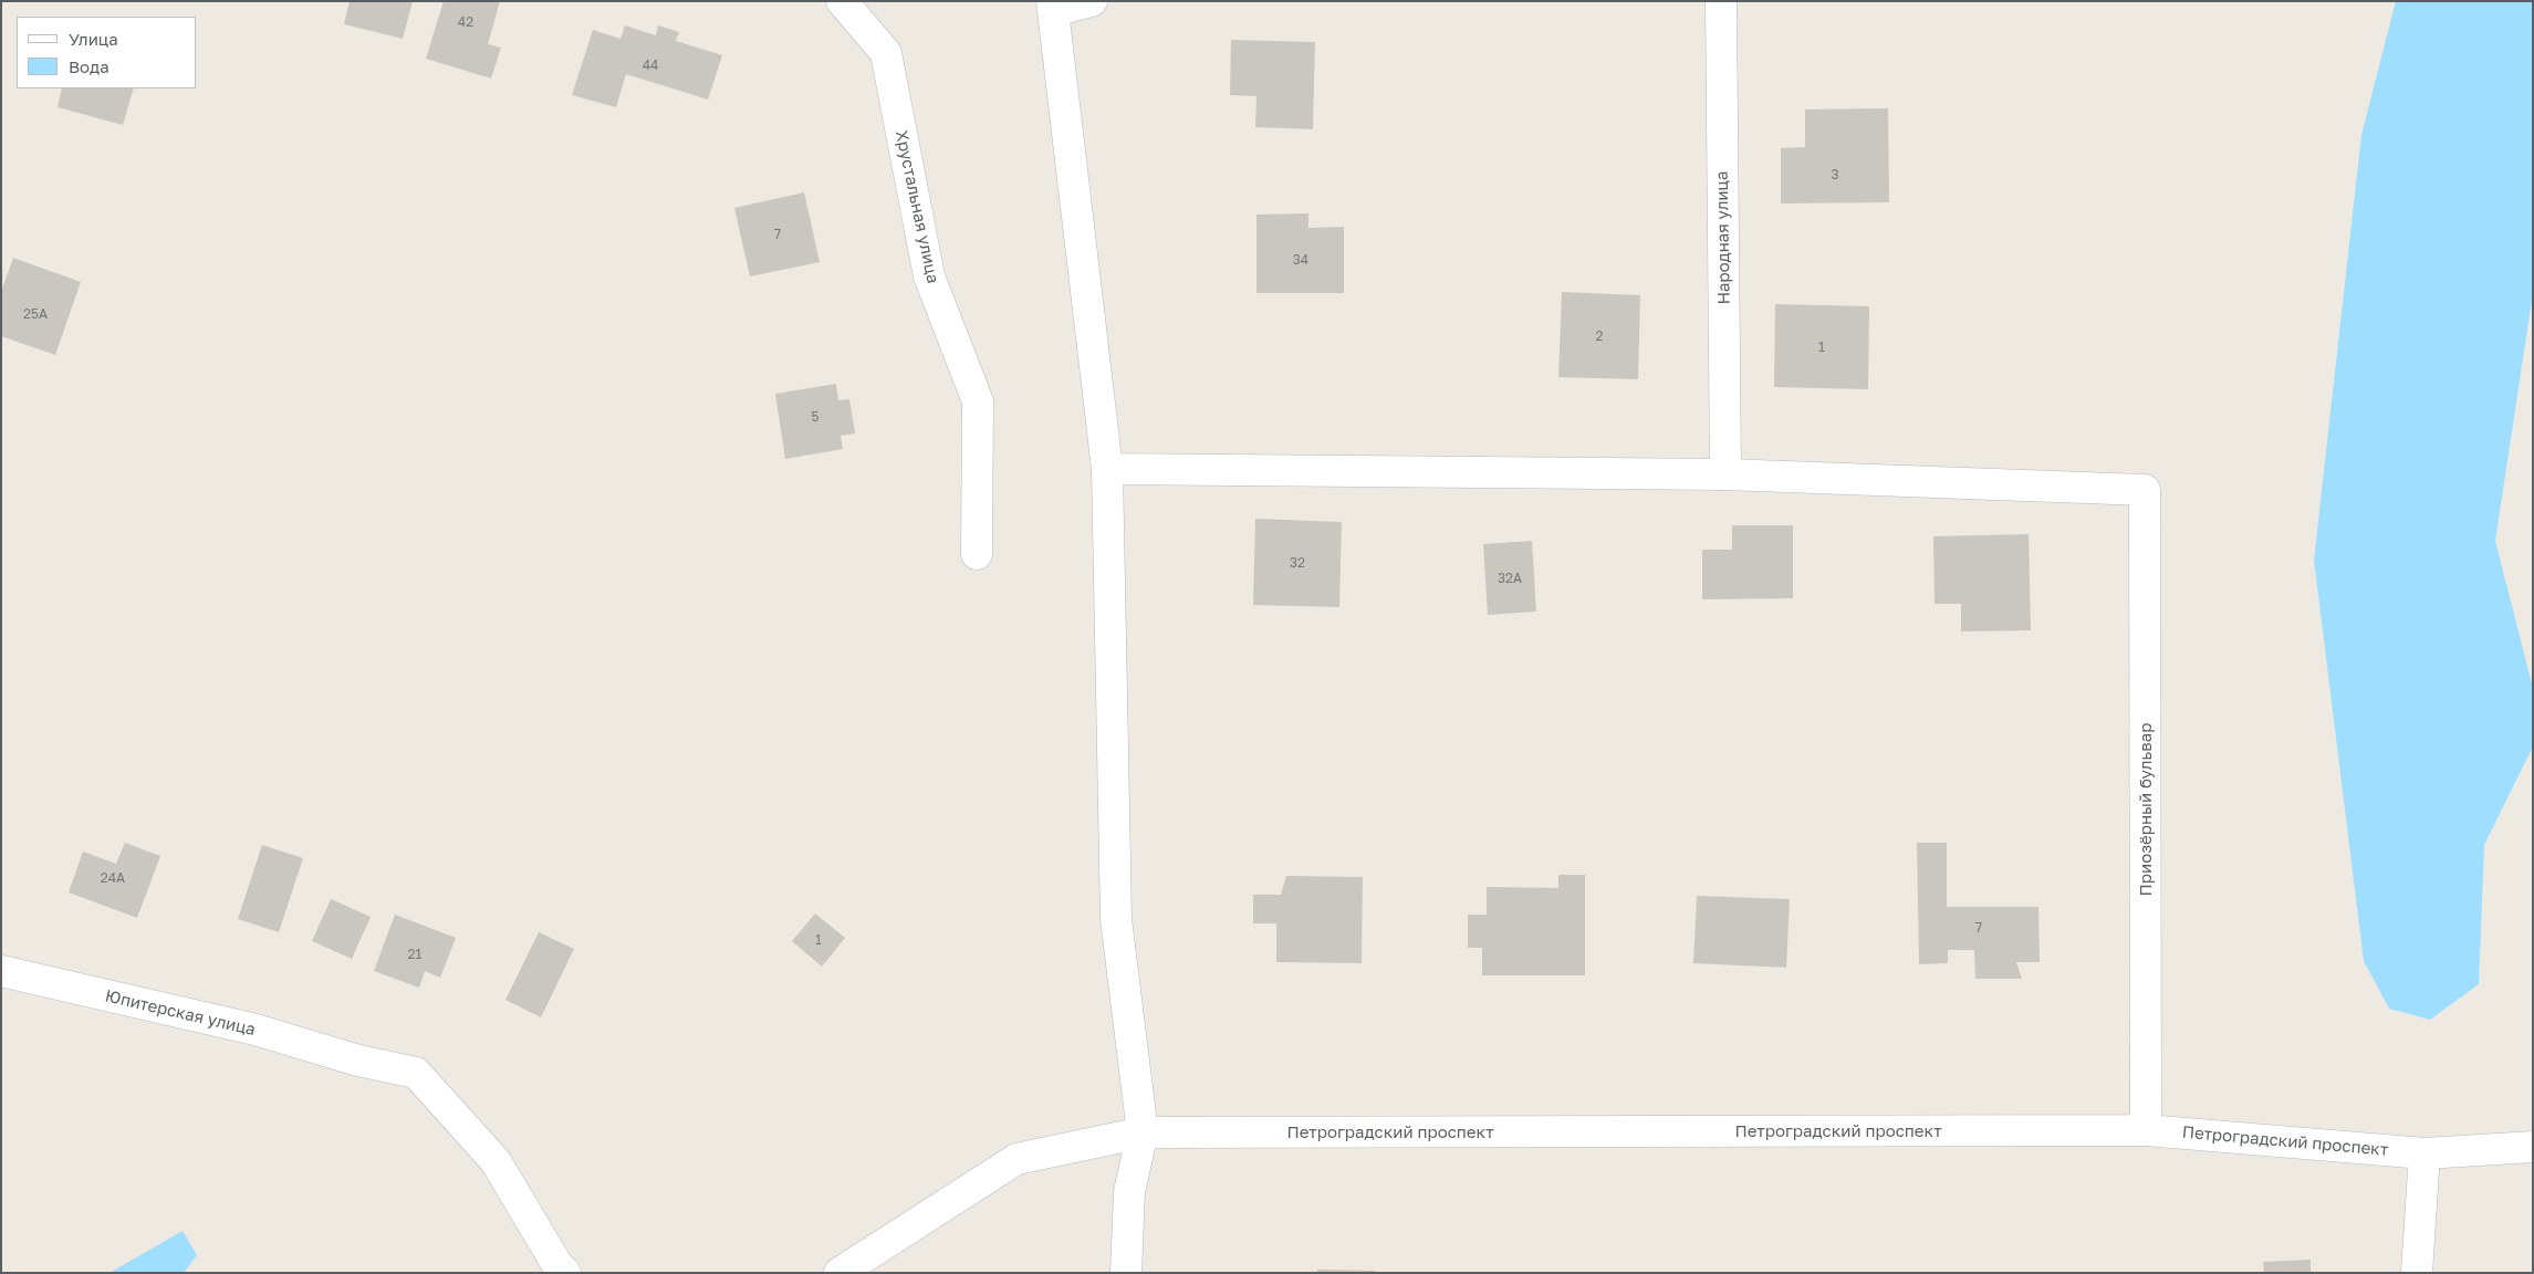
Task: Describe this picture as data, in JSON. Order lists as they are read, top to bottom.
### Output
{
  "streets": {
    "street": [
      "Хрустальная улица",
      "Народная улица",
      "Приозёрный бульвар",
      "Юпитерская улица",
      "Петроградский проспект"
    ]
  },
  "crossings": [
    ["Народная улица", "Приозёрный бульвар"],
    ["Приозёрный бульвар", "Петроградский проспект"]
  ],
  "house_numbers": [
    "42",
    "44",
    "3",
    "7",
    "34",
    "25А",
    "2",
    "1",
    "5",
    "32",
    "32А",
    "24А",
    "7",
    "1",
    "21"
  ],
  "legend": ["Улица", "Вода"]
}
